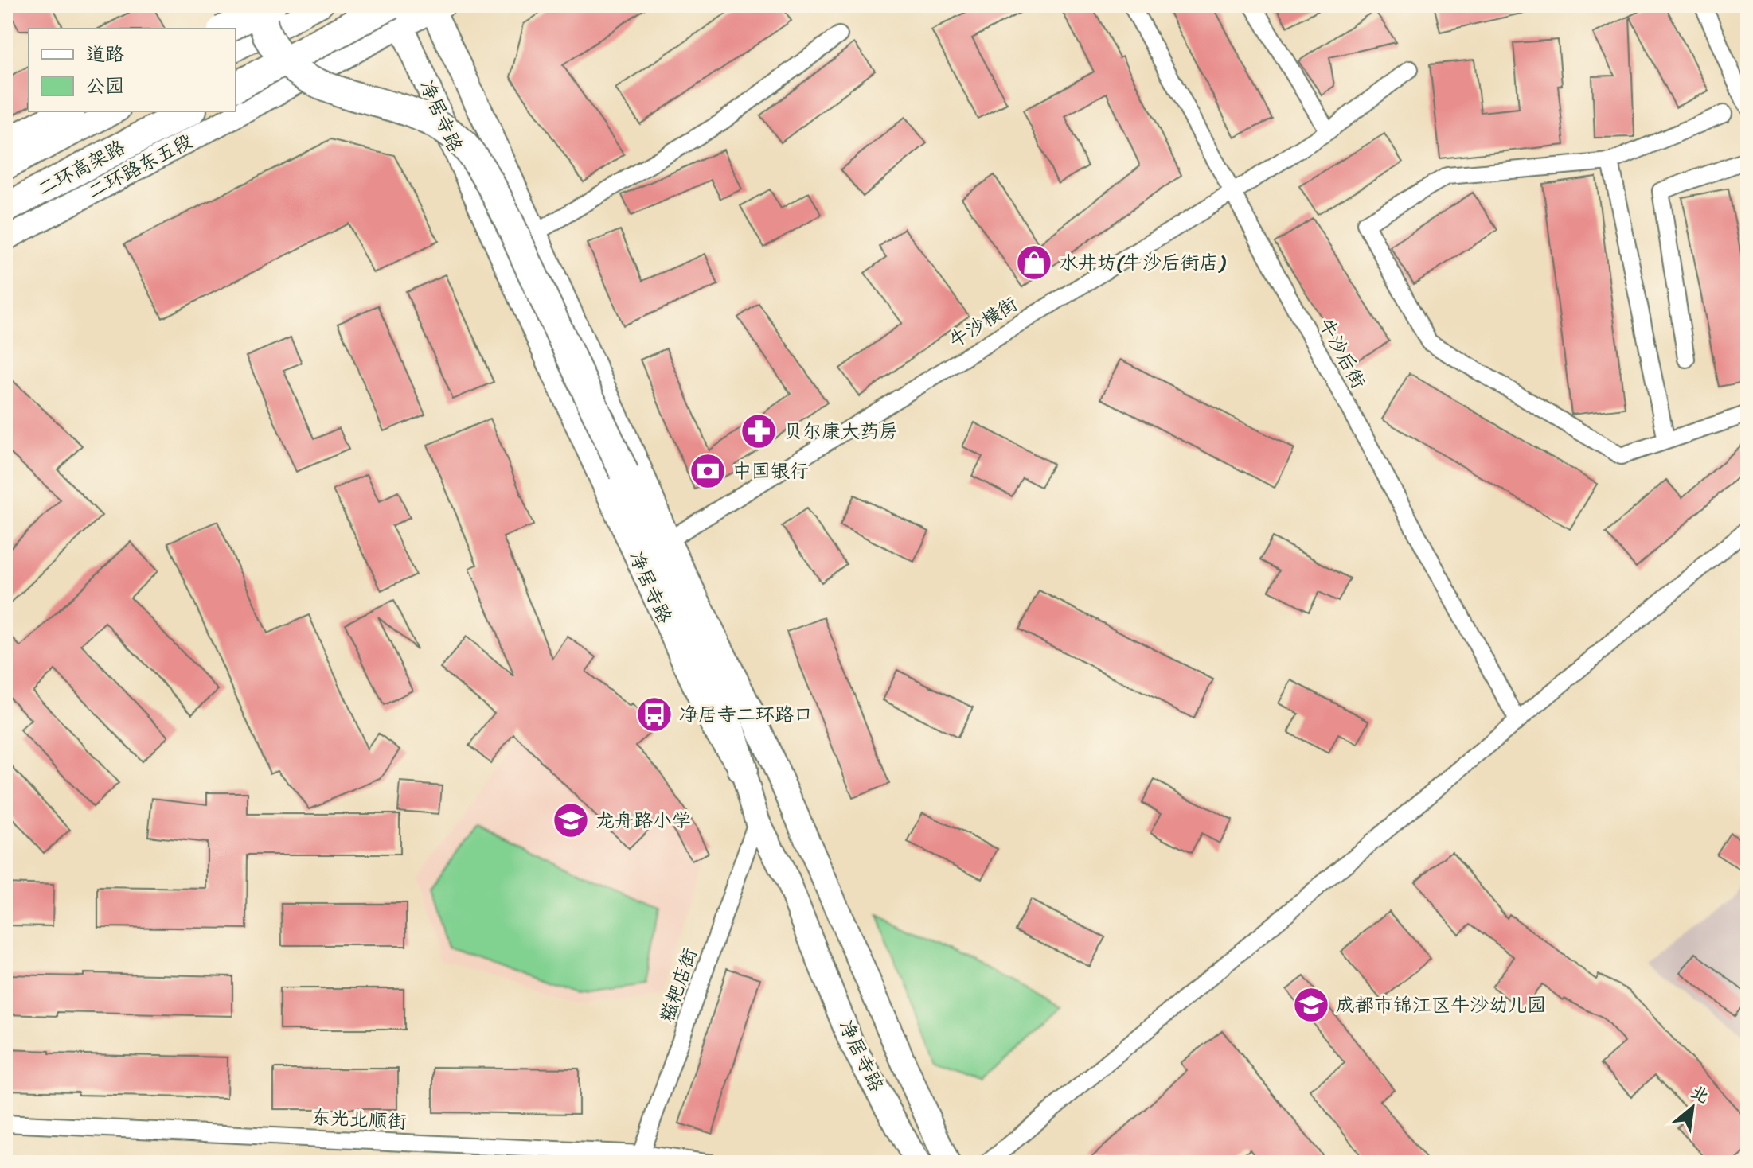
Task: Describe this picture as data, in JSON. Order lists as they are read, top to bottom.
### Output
{
  "streets": {
    "highway": ["二环高架路"],
    "main road": ["净居寺路", "二环路东五段"],
    "street": [
      "牛沙横街",
      "牛沙后街",
      "糍粑店街",
      "东光北顺街"
    ]
  },
  "crossings": [
    ["净居寺路", "二环路东五段"],
    ["净居寺路", "牛沙横街"],
    ["净居寺路", "糍粑店街"],
    ["牛沙横街", "牛沙后街"],
    ["糍粑店街", "东光北顺街"]
  ],
  "places": {
    "shop": ["水井坊(牛沙后街店)"],
    "pharmacy": ["贝尔康大药房"],
    "bank": ["中国银行"],
    "bus stop": ["净居寺二环路口"],
    "school or university": ["龙舟路小学", "成都市锦江区牛沙幼儿园"]
  },
  "legend": ["道路", "公园"],
  "north": "top right"
}
